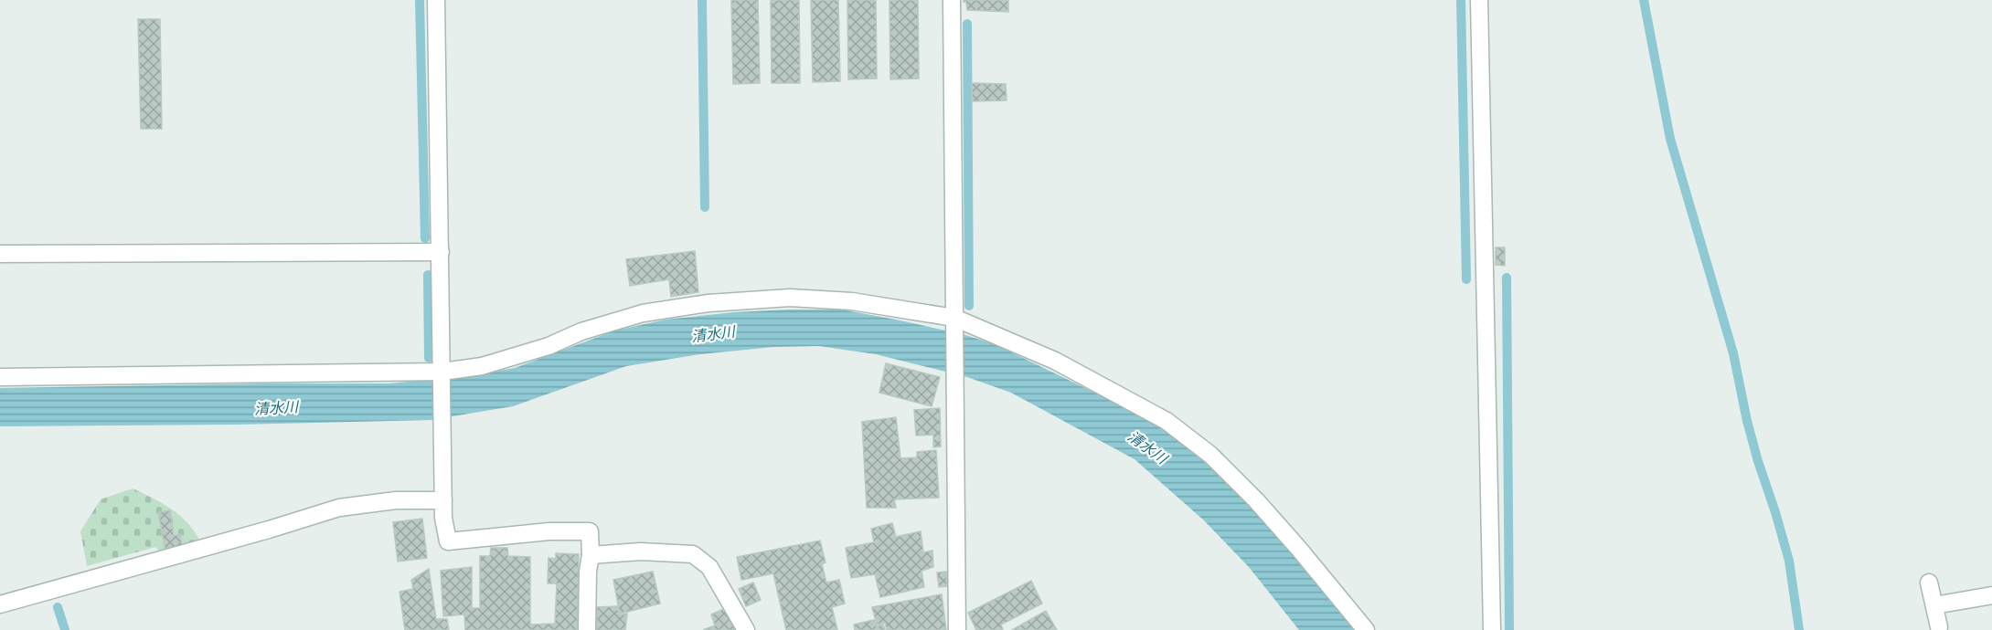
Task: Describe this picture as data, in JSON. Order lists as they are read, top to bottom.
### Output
{
  "water": ["清水川"]
}
